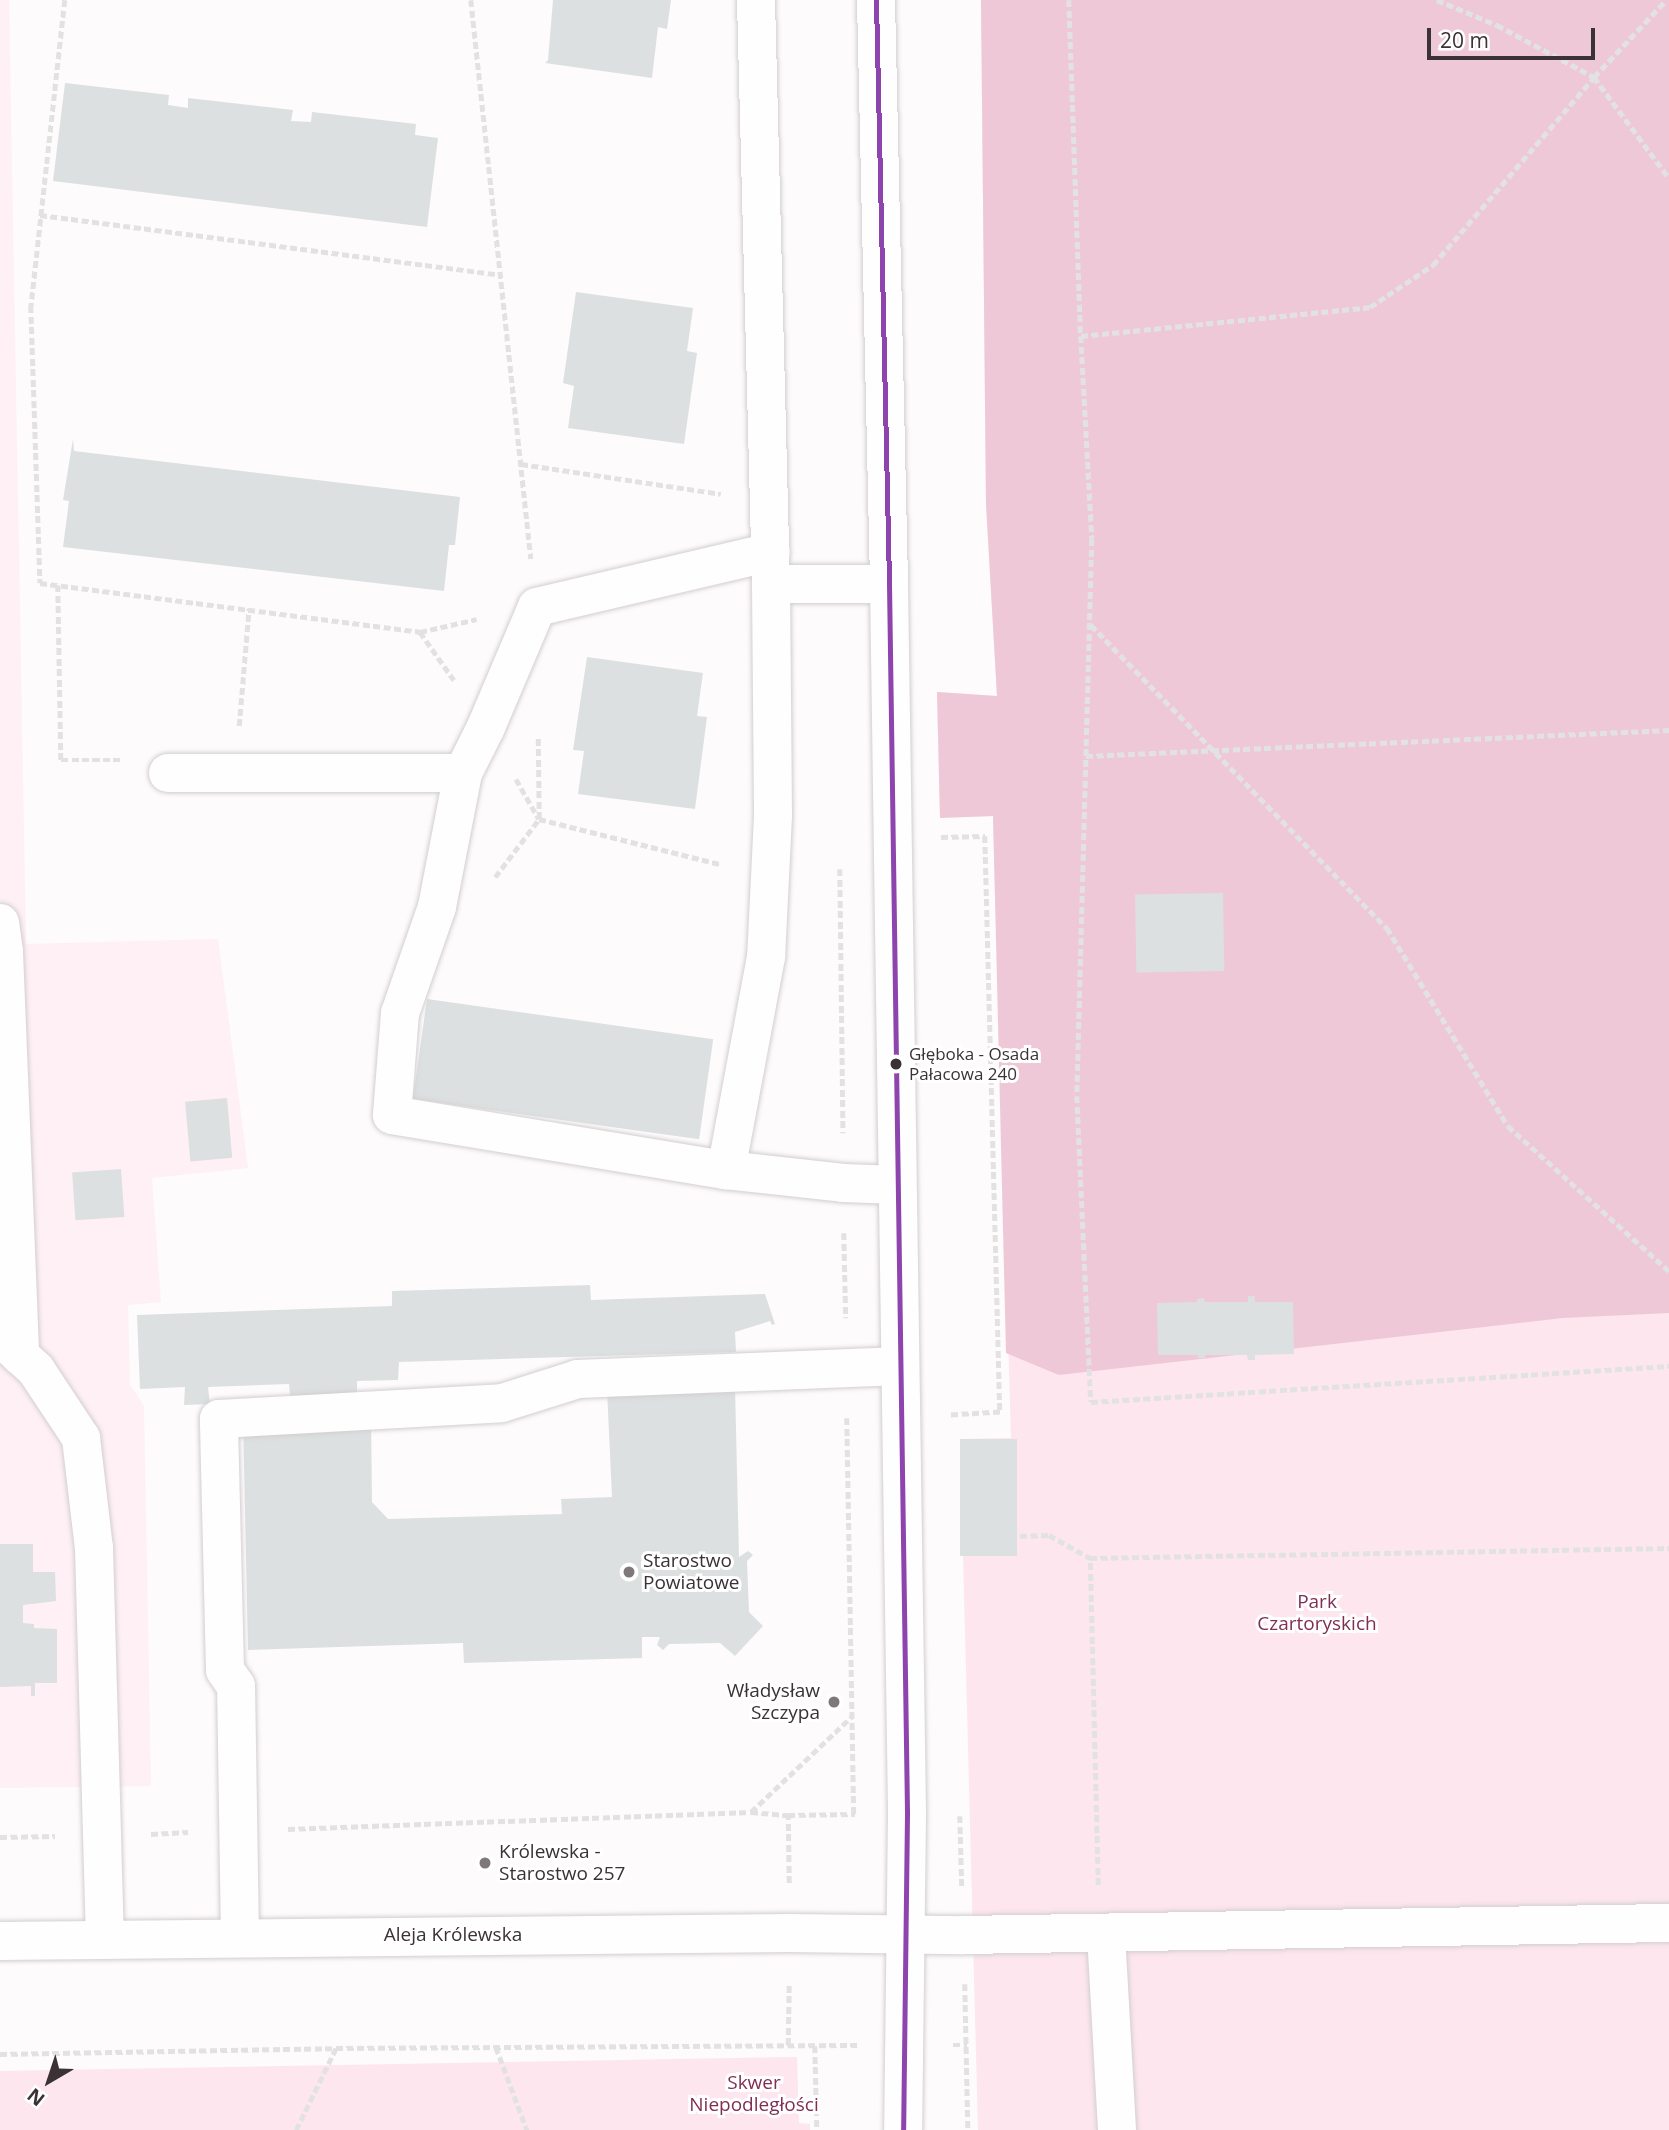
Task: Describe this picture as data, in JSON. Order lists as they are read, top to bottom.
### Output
{
  "streets": {
    "main road": ["Aleja Królewska"]
  },
  "parks": ["Park Czartoryskich", "Skwer Niepodległości"],
  "places": [
    "Głęboka - Osada Pałacowa 240",
    "Starostwo Powiatowe",
    "Władysław Szczypa",
    "Królewska - Starostwo 257"
  ],
  "scale_bar": "20 m",
  "north": "bottom left"
}
